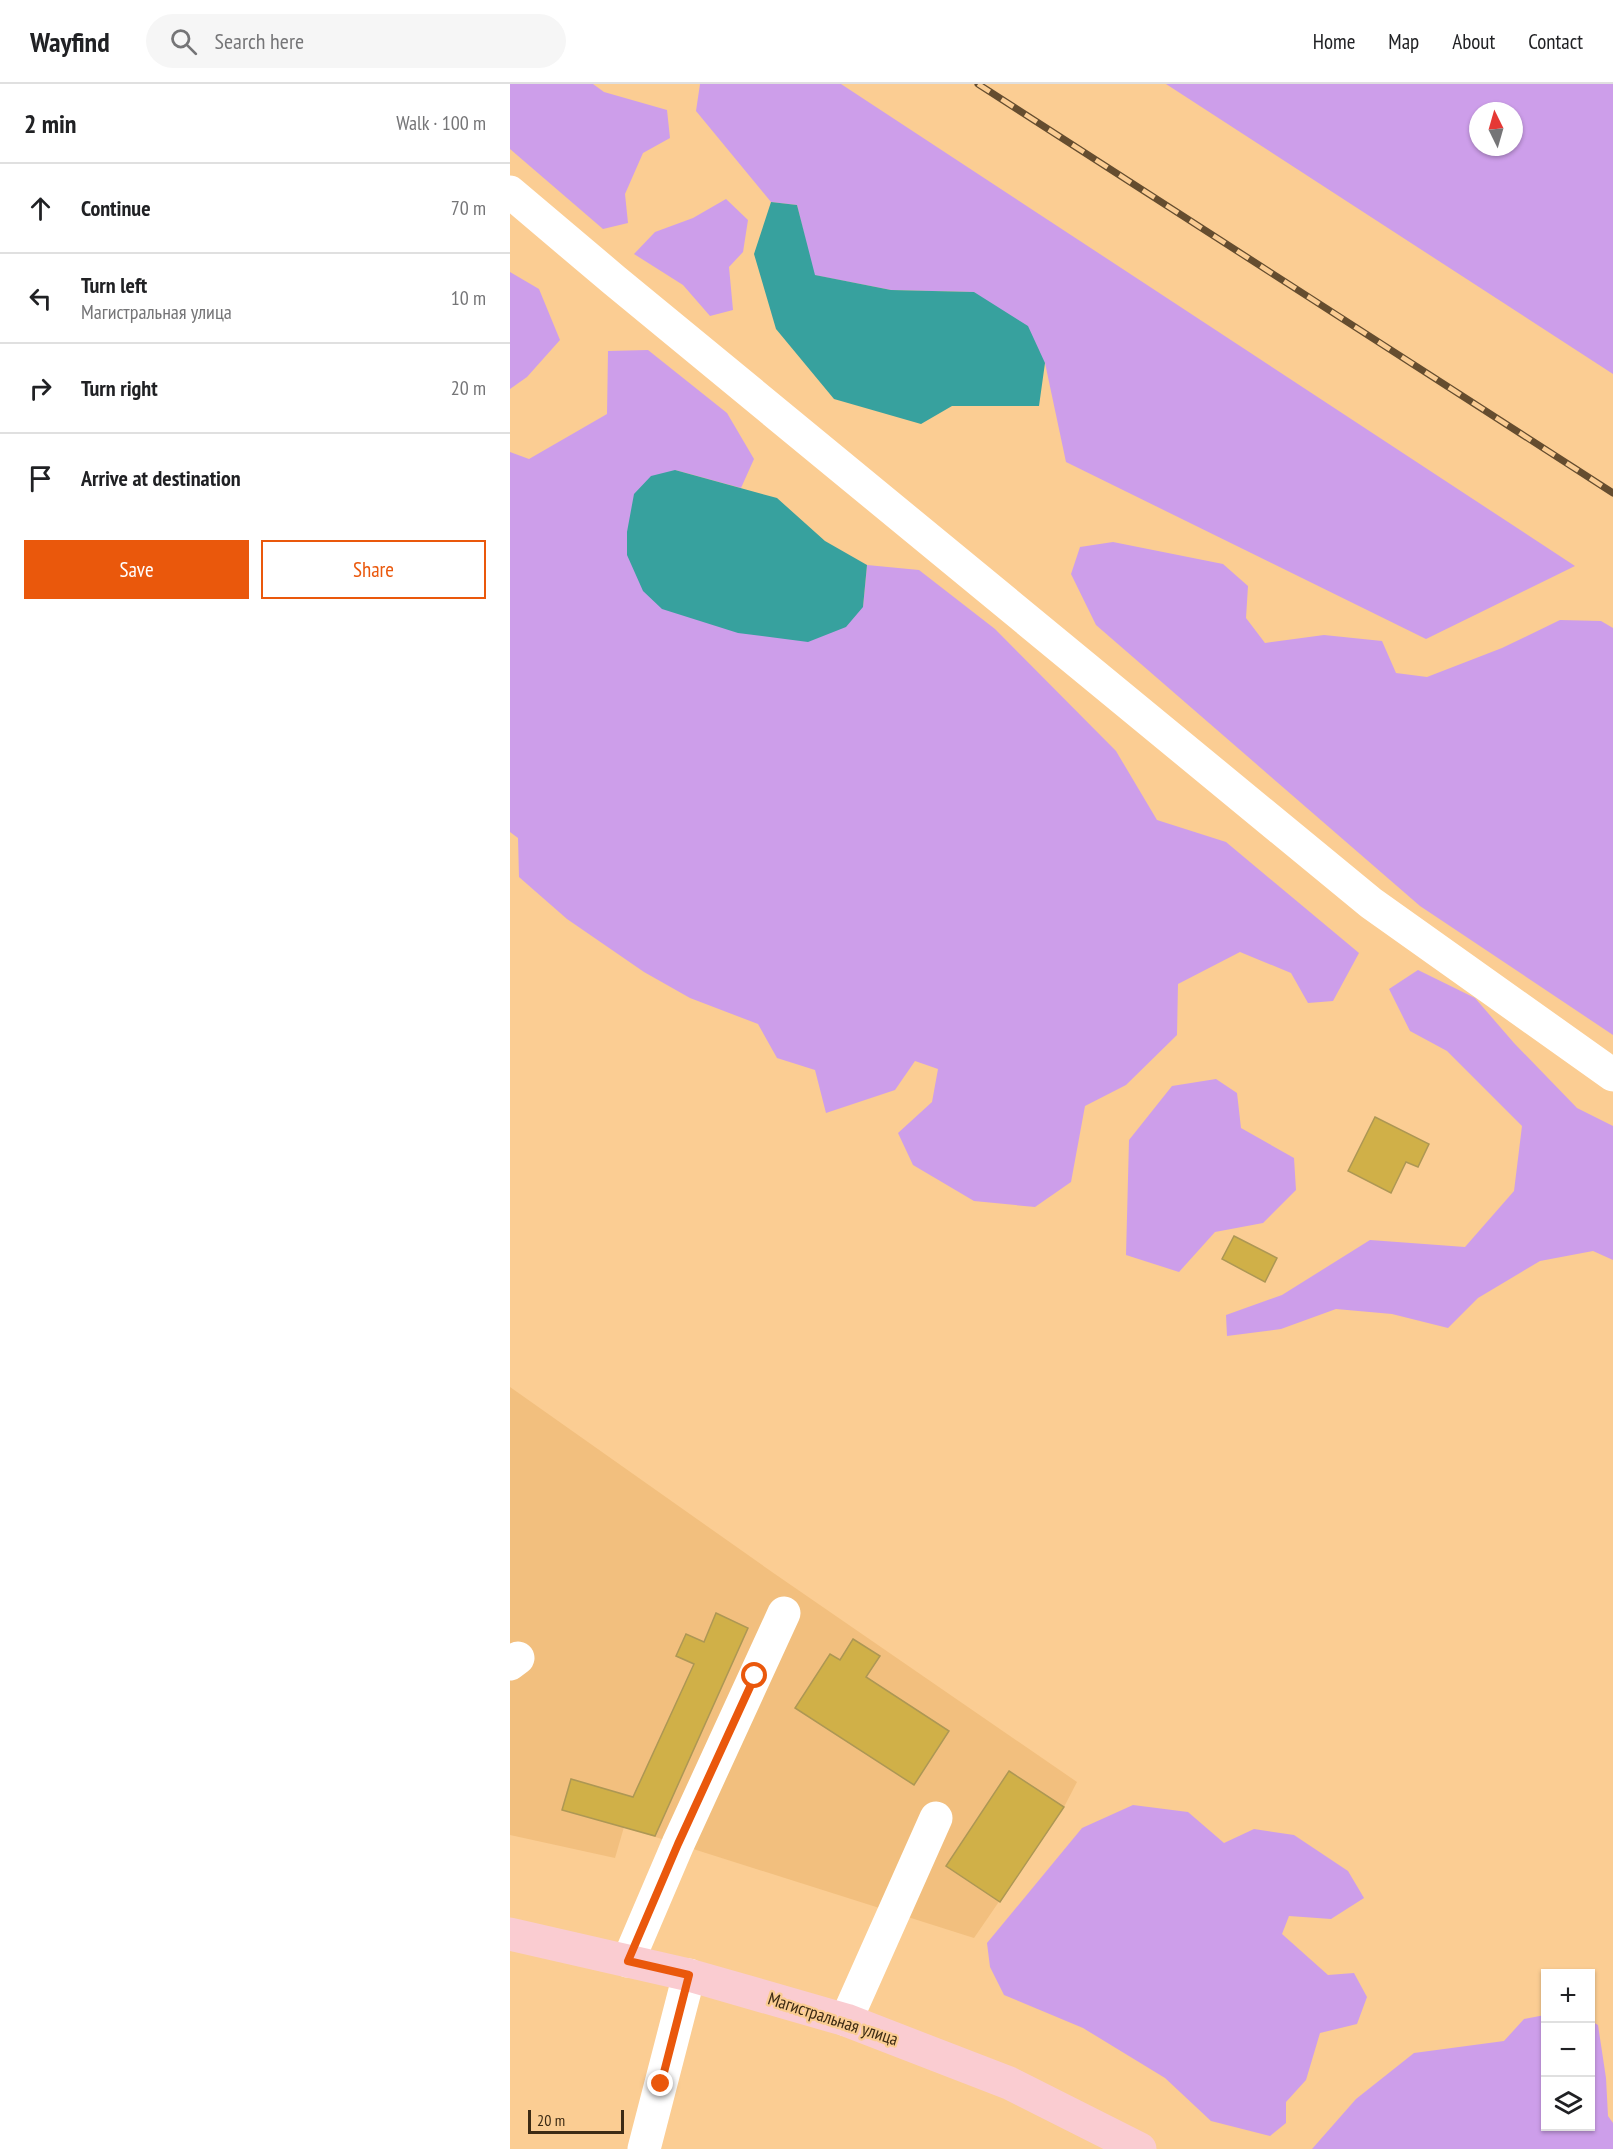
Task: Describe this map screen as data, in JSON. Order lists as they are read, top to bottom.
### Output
{
  "streets": {
    "main road": ["Магистральная улица"]
  },
  "scale_bar": "20 m",
  "north": "top",
  "page": {
    "header": "Wayfind",
    "search": "Search here",
    "nav": [
      "Home",
      "Map",
      "About",
      "Contact"
    ],
    "heading": ["2 min", "Walk · 100 m"],
    "list": [
      ["Continue", "70 m"],
      ["Turn left", "Магистральная улица", "10 m"],
      ["Turn right", "20 m"],
      "Arrive at destination"
    ],
    "buttons": ["Save", "Share"],
    "map_buttons": ["+", "−"],
    "scale": "20 m"
  }
}
